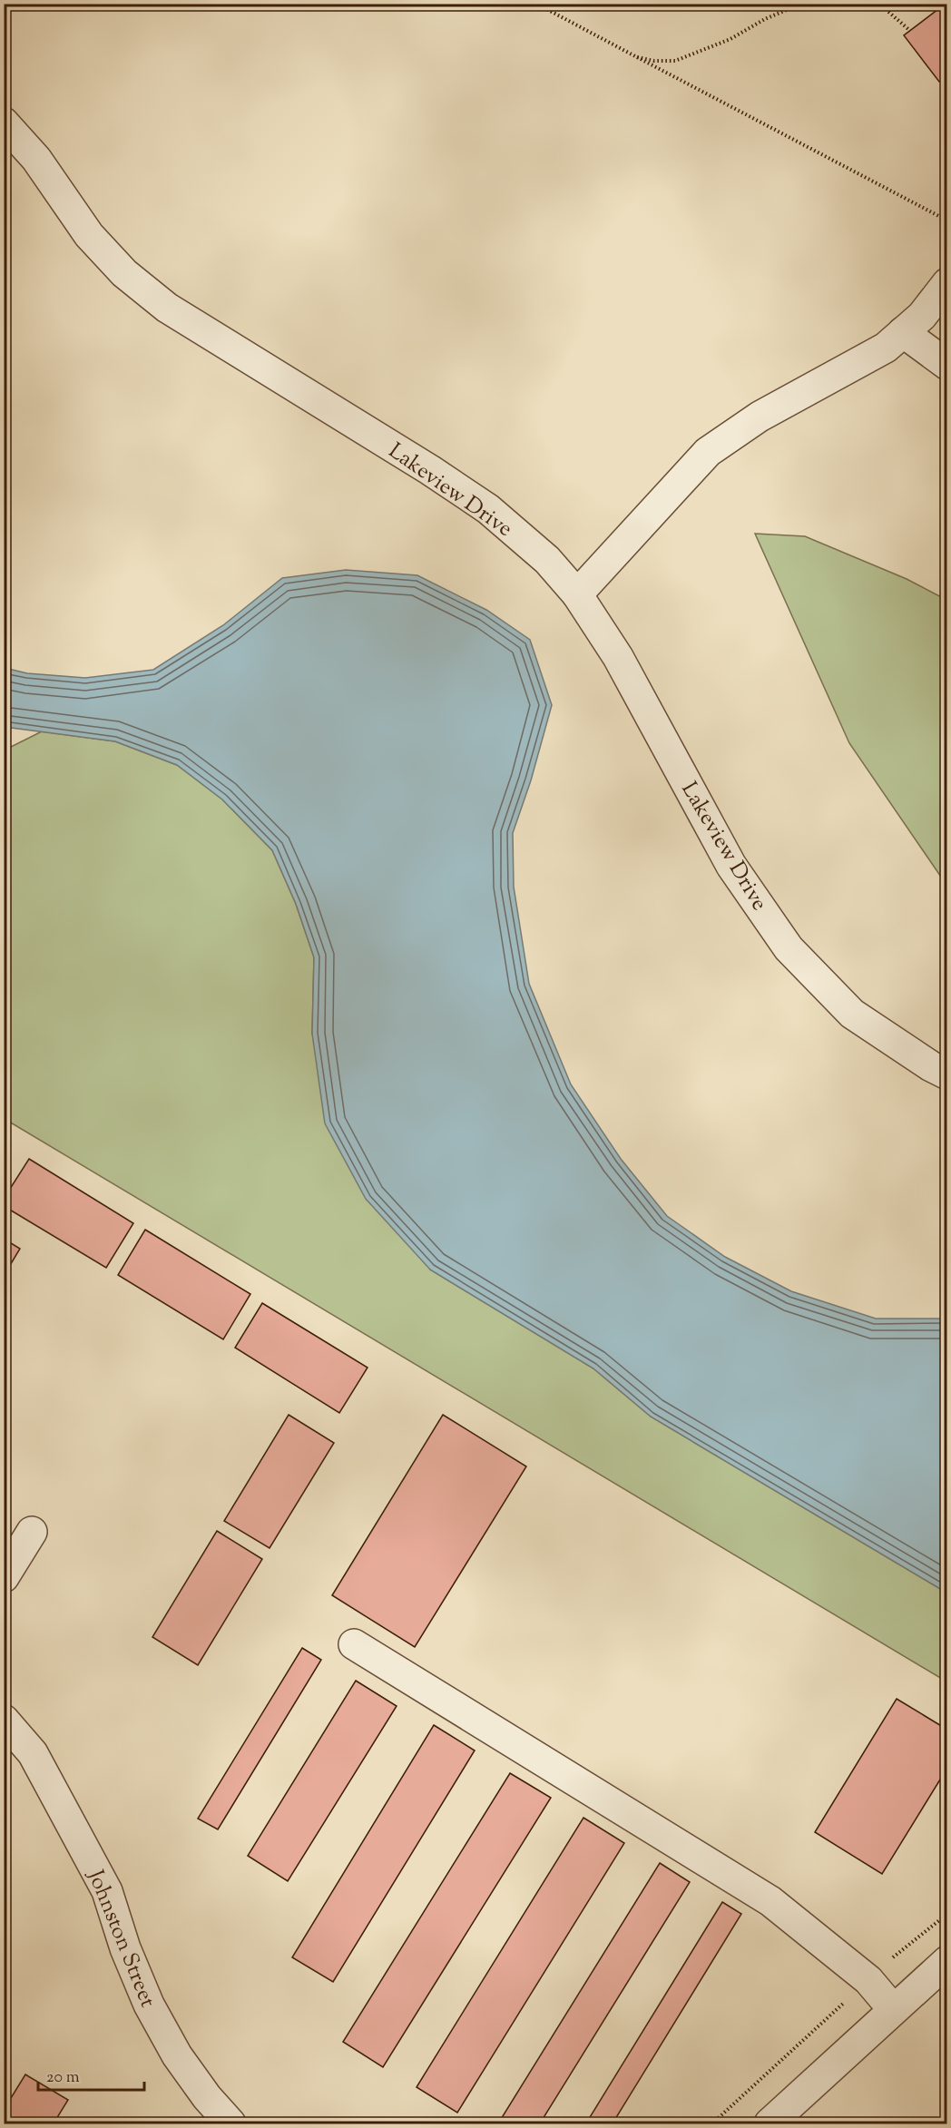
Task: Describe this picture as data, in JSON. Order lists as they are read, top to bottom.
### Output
{
  "streets": {
    "street": ["Lakeview Drive", "Johnston Street"]
  },
  "scale_bar": "20 m"
}
